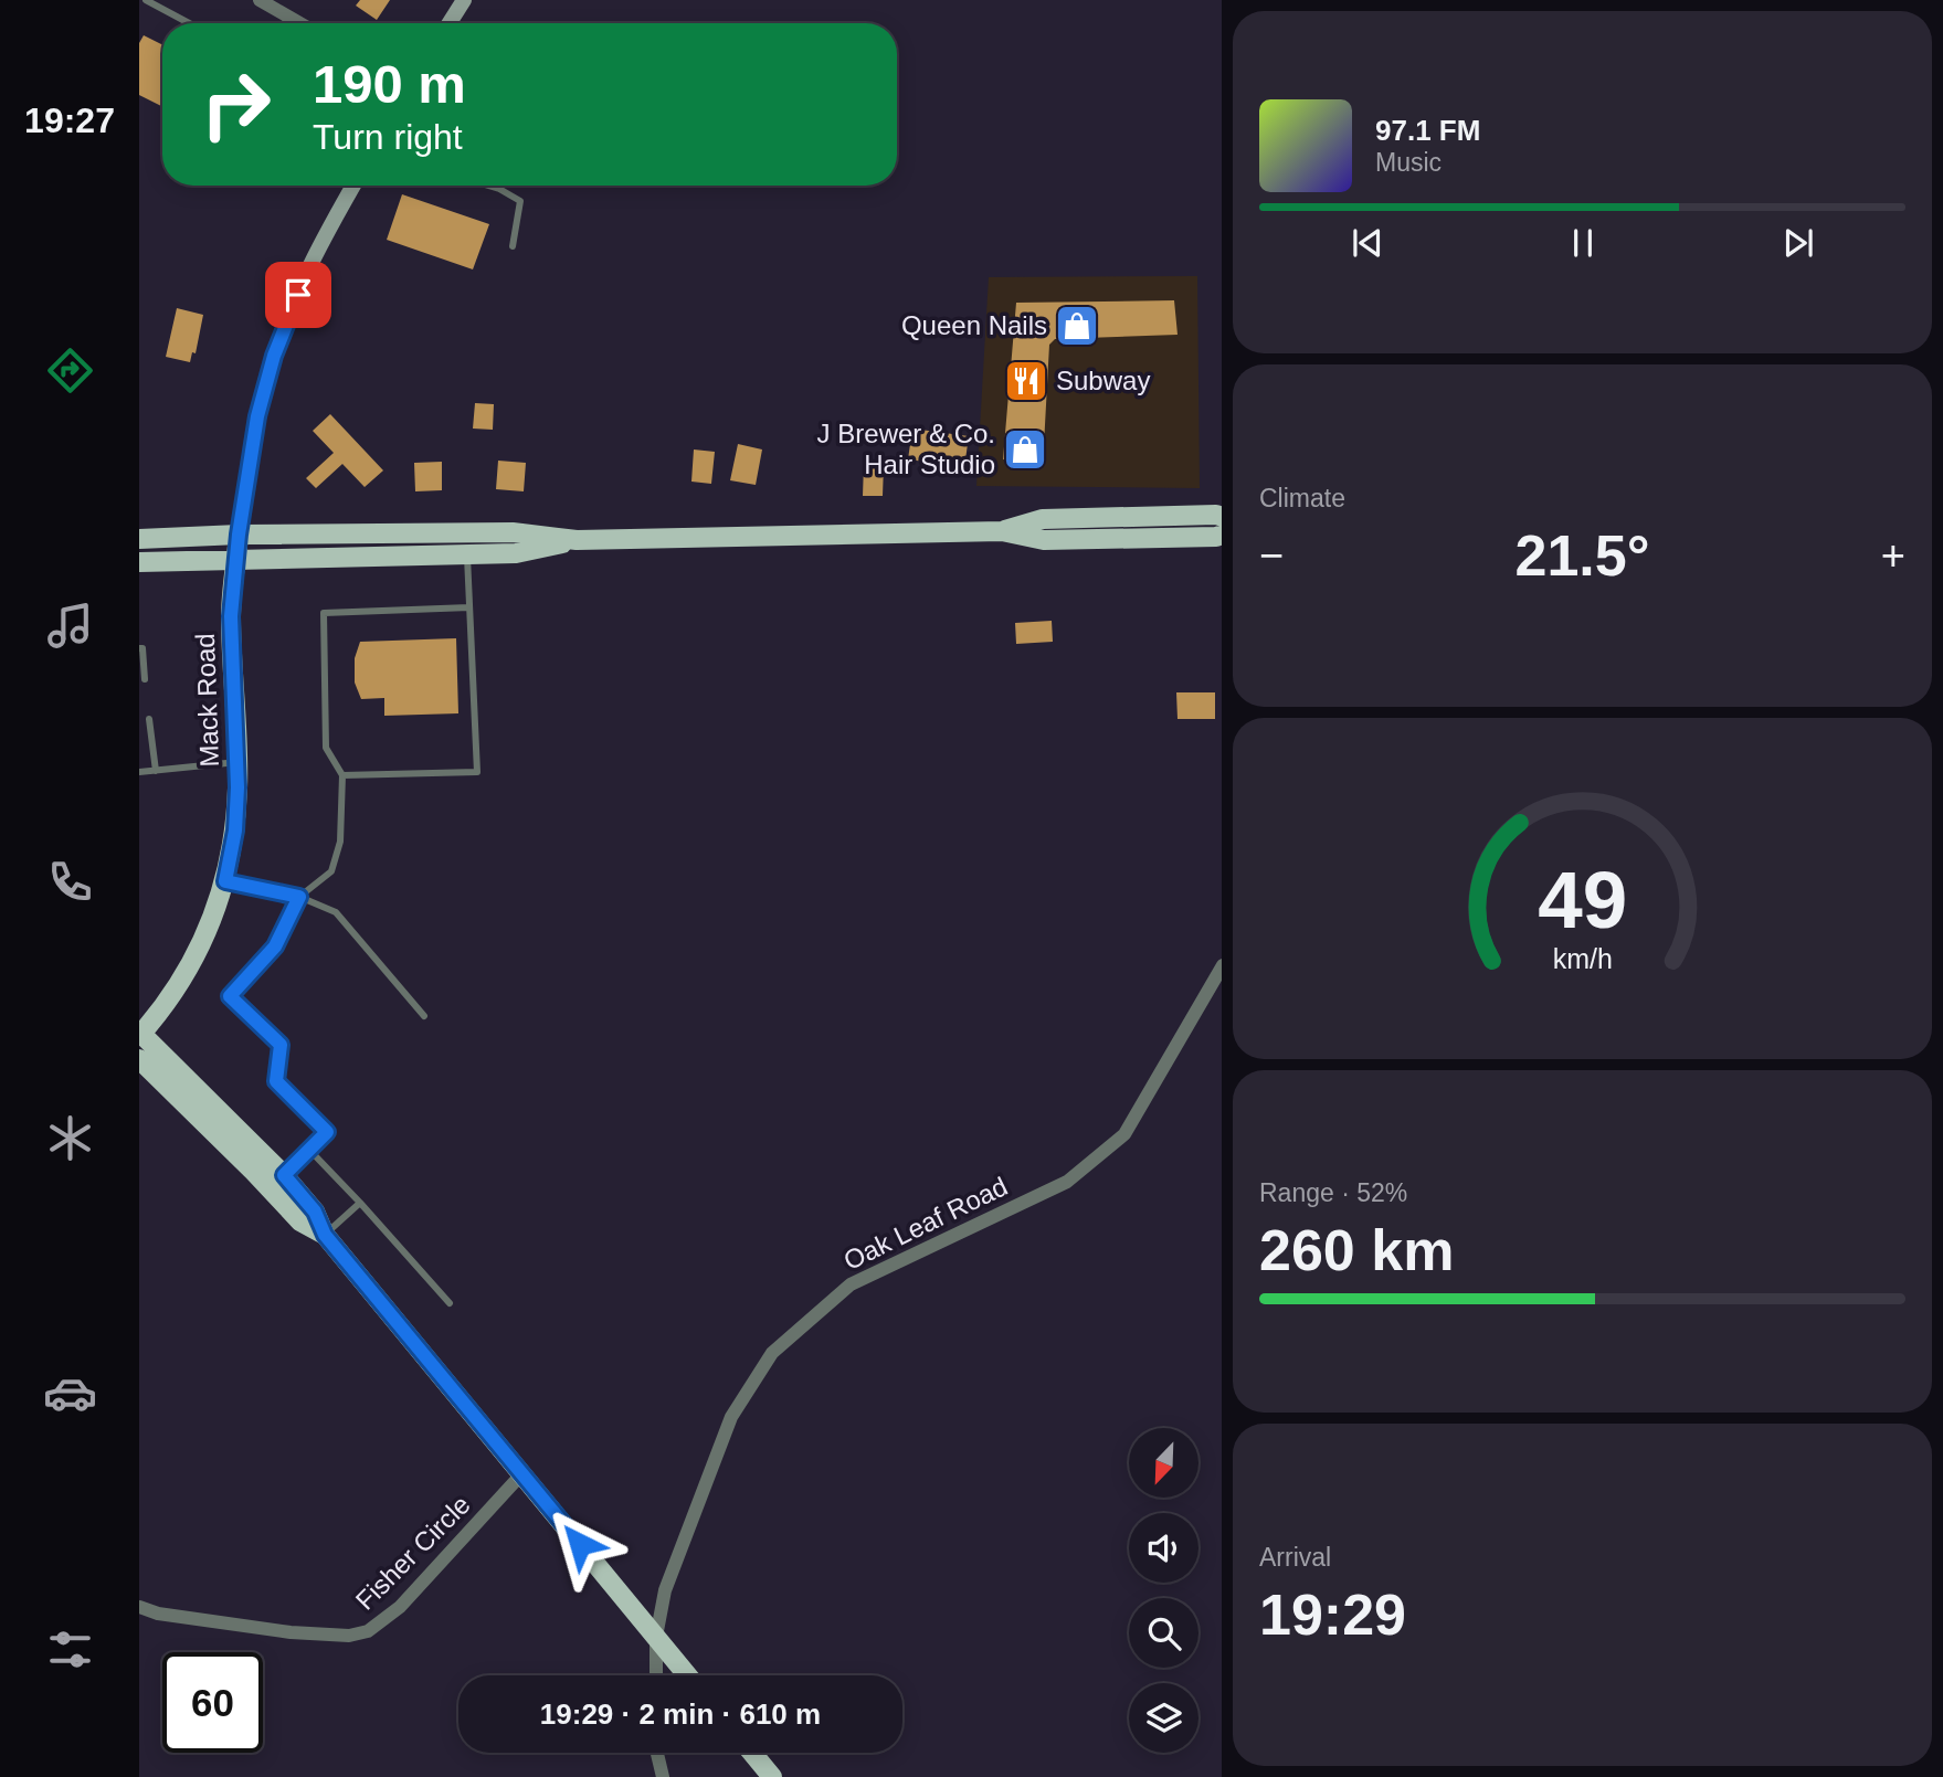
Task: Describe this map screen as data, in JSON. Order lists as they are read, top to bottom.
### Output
{
  "streets": {
    "main road": ["Mack Road"],
    "street": ["Oak Leaf Road", "Fisher Circle"]
  },
  "places": {
    "shop": ["Queen Nails", "J Brewer & Co. Hair Studio"],
    "restaurant": ["Subway"]
  },
  "north": "bottom left",
  "page": {
    "tabs": "19:27",
    "turn": ["190 m", "Turn right"],
    "song": ["97.1 FM", "Music"],
    "tile": [
      "Climate",
      ["Range · 52%", "260 km"],
      ["Arrival", "19:29"]
    ],
    "heat": ["−", "21.5°", "+"],
    "limit": "60",
    "trip": "19:29 · 2 min · 610 m",
    "gauge": ["49", "km/h"]
  }
}
